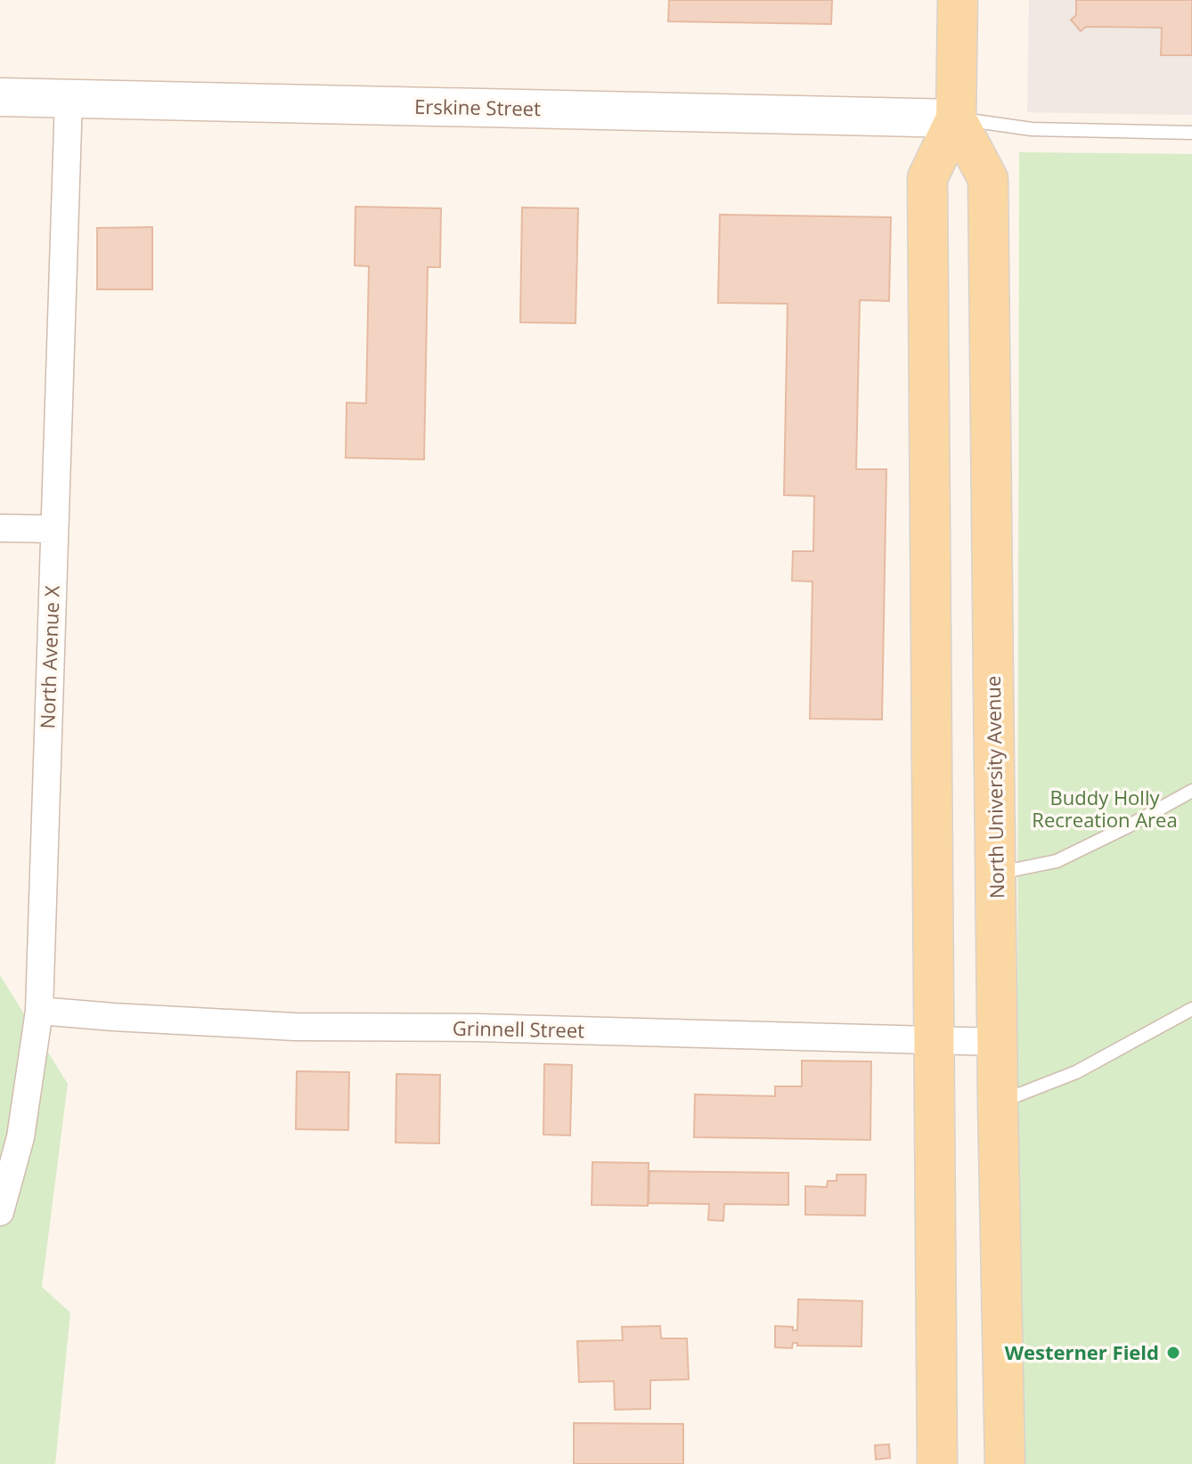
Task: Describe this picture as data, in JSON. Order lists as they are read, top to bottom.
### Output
{
  "streets": {
    "main road": ["Erskine Street", "North University Avenue"],
    "street": ["North Avenue X", "Grinnell Street"]
  },
  "crossings": [
    ["Erskine Street", "North Avenue X"],
    ["Erskine Street", "North University Avenue"],
    ["North Avenue X", "Grinnell Street"],
    ["North University Avenue", "Grinnell Street"]
  ],
  "parks": ["Buddy Holly Recreation Area"],
  "places": ["Westerner Field"]
}
